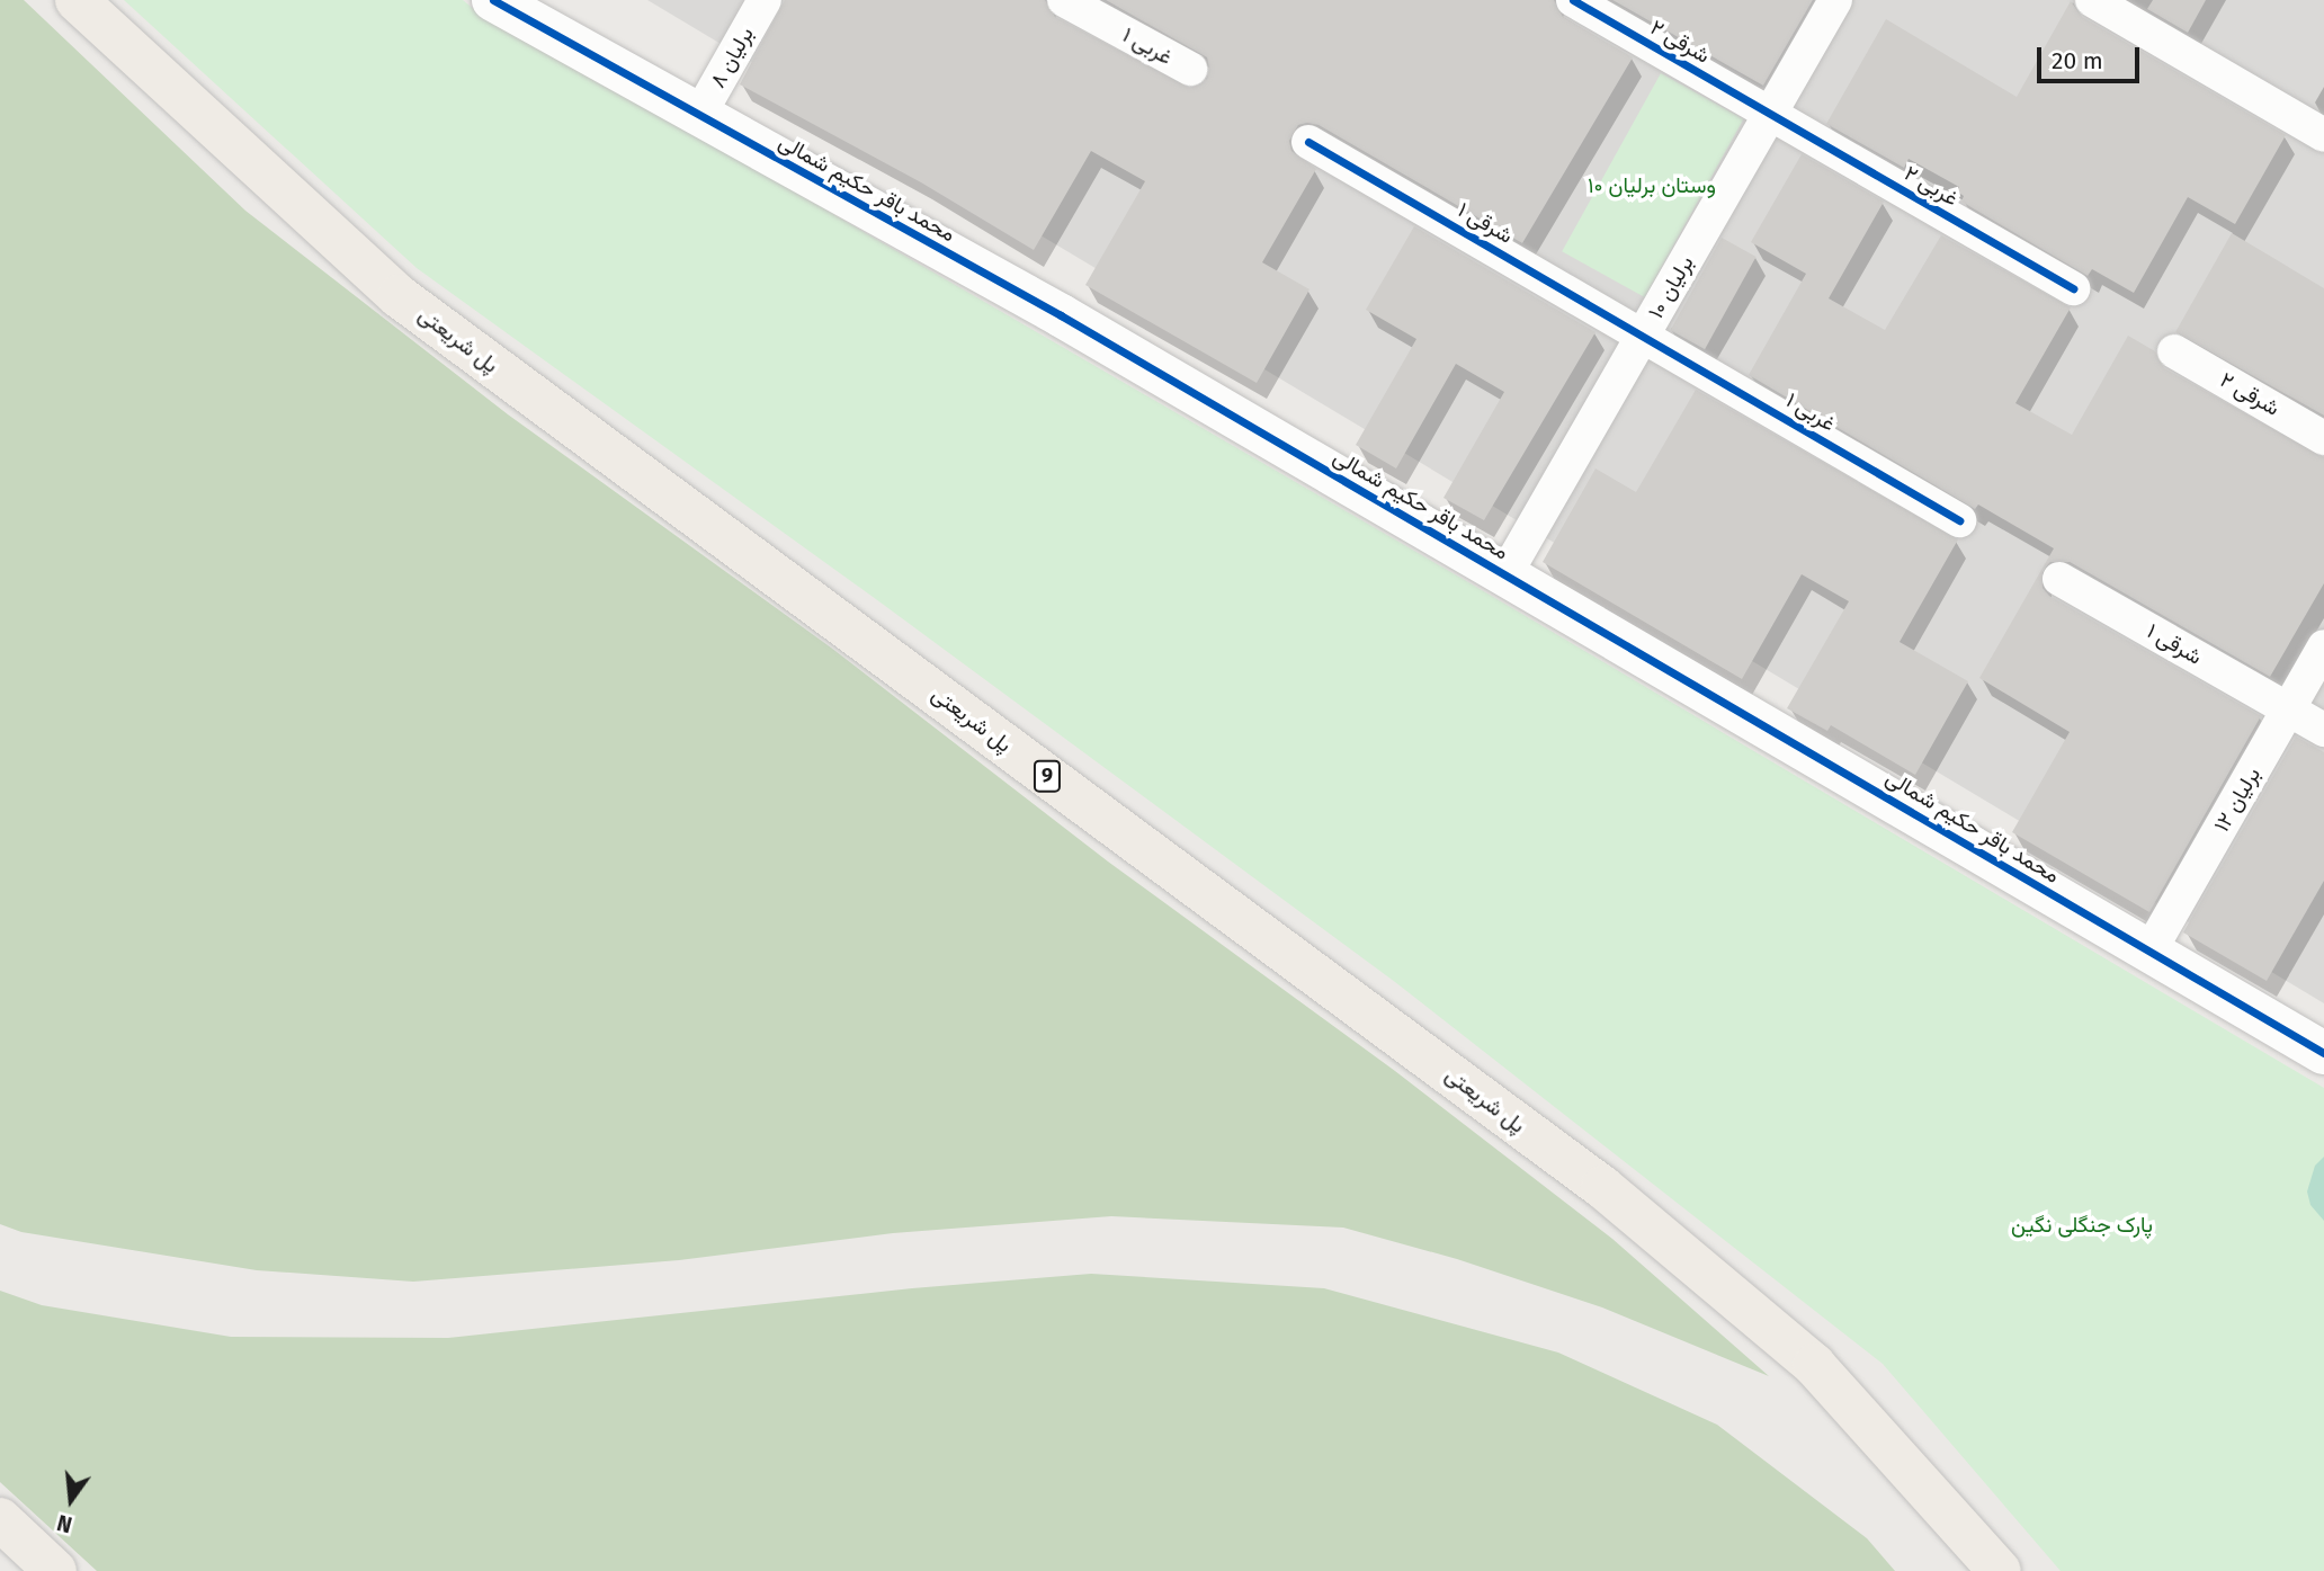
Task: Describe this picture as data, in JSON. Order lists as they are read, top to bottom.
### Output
{
  "streets": {
    "main road": ["پل شریعتی", "9"],
    "street": [
      "۲ شرقی",
      "۱ غربی",
      "برلیان ۸",
      "۲ غربی",
      "محمد باقر حکیم شمالی",
      "۱ شرقی",
      "برلیان ۱۰",
      "برلیان ۱۲"
    ]
  },
  "crossings": [
    ["۲ شرقی", "۲ غربی"],
    ["۲ شرقی", "برلیان ۱۰"],
    ["۱ غربی", "۱ شرقی"],
    ["۱ غربی", "برلیان ۱۰"],
    ["برلیان ۸", "محمد باقر حکیم شمالی"],
    ["۲ غربی", "برلیان ۱۰"],
    ["محمد باقر حکیم شمالی", "برلیان ۱۰"],
    ["محمد باقر حکیم شمالی", "برلیان ۱۲"],
    ["۱ شرقی", "برلیان ۱۰"],
    ["۱ شرقی", "برلیان ۱۲"]
  ],
  "parks": ["وستان برلیان ۱۰", "پارک جنگلی نگین"],
  "scale_bar": "20 m",
  "north": "bottom"
}
